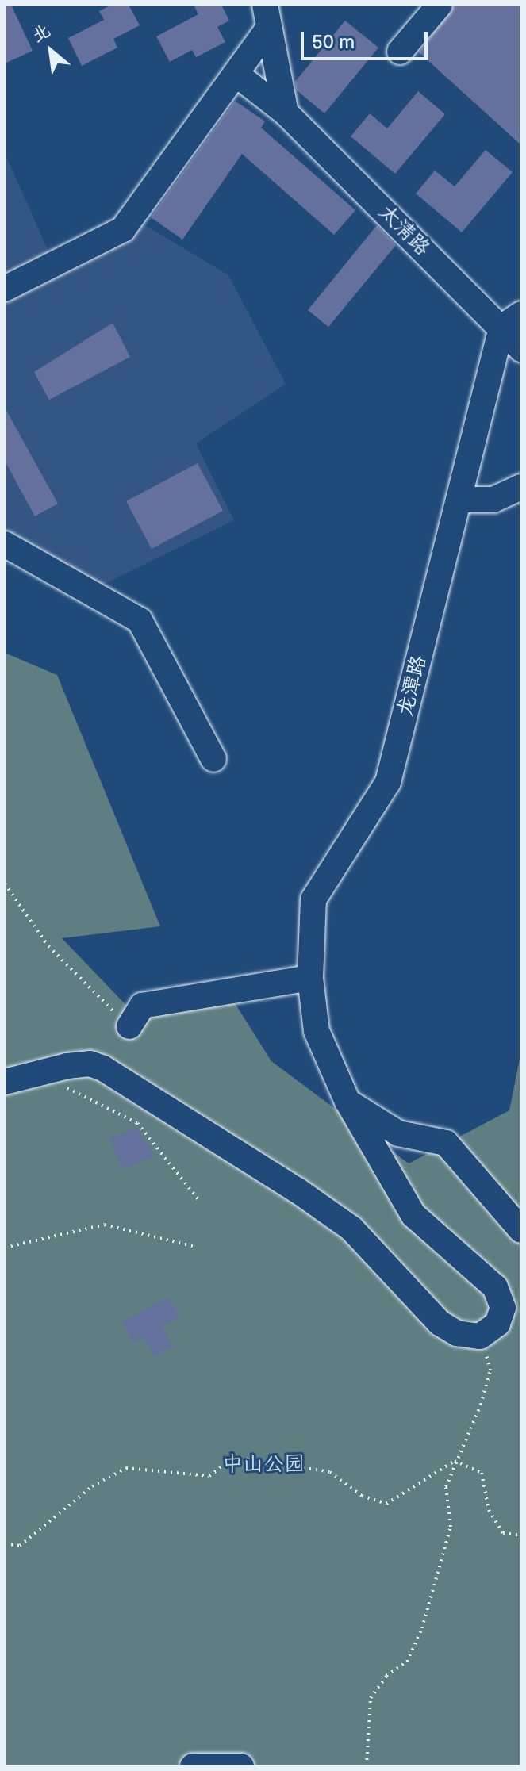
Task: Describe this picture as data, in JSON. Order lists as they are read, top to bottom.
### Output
{
  "streets": {
    "street": ["太清路", "龙潭路"]
  },
  "crossings": [
    ["太清路", "龙潭路"]
  ],
  "parks": ["中山公园"],
  "scale_bar": "50 m",
  "north": "top left"
}
